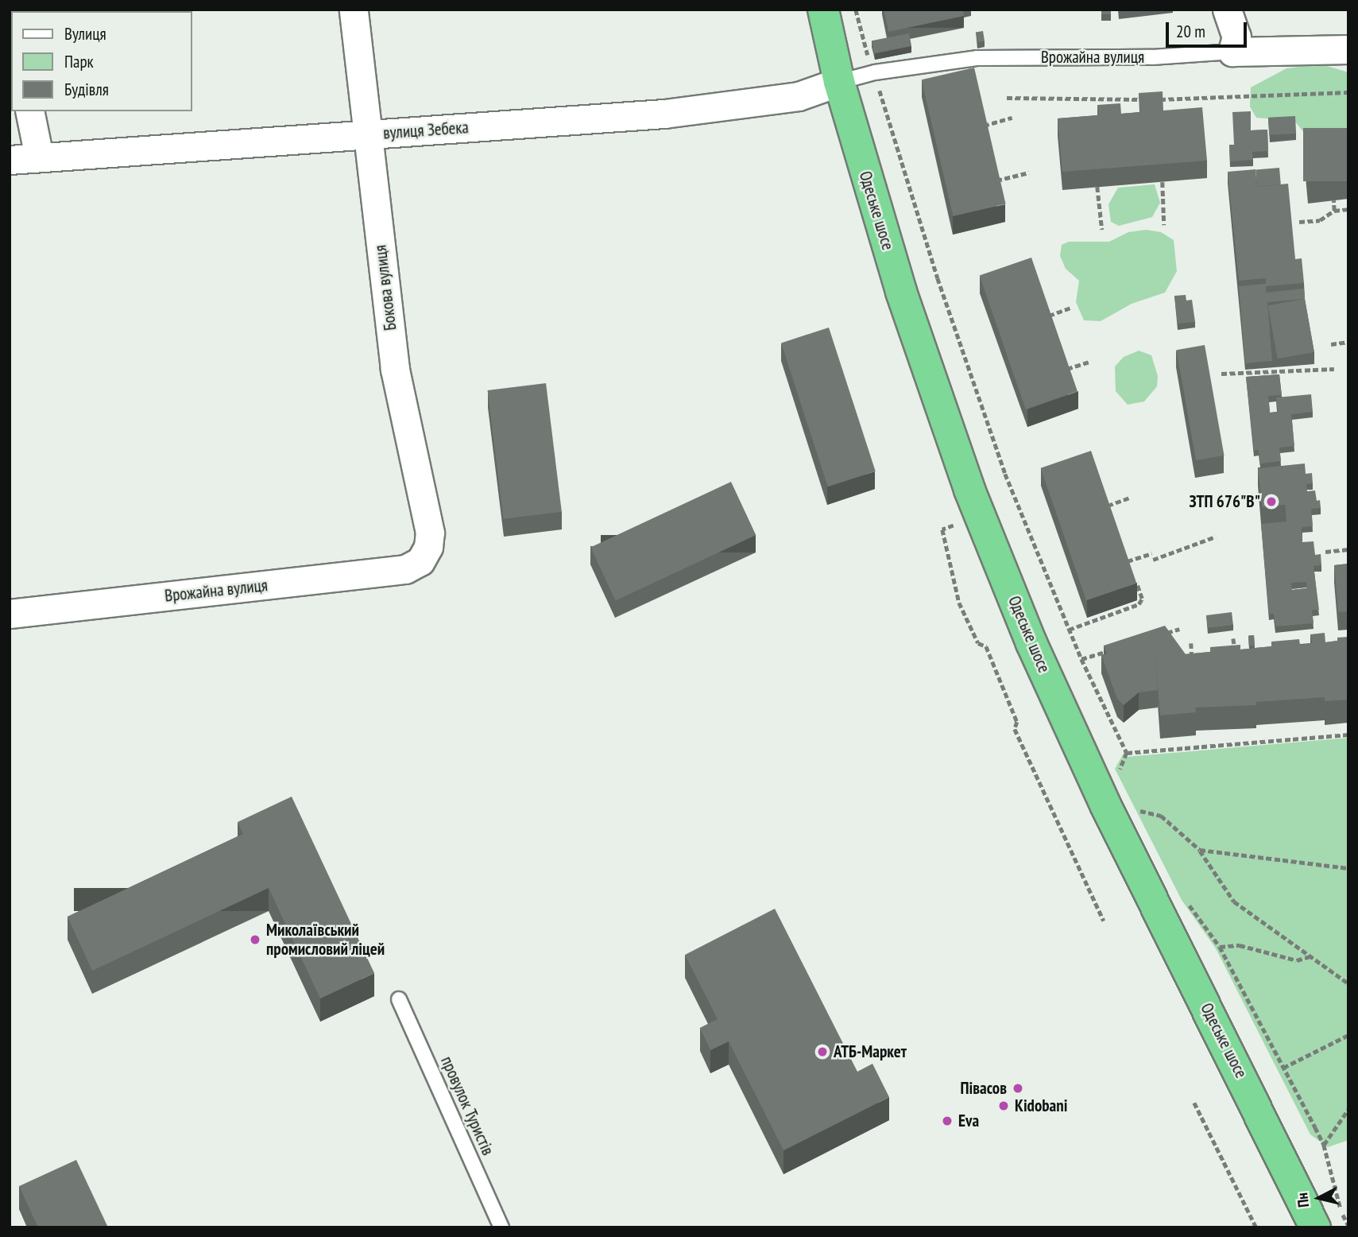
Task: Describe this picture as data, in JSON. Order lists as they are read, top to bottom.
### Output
{
  "streets": {
    "highway": ["Одеське шосе"],
    "street": ["Врожайна вулиця", "вулиця Зебека", "Бокова вулиця"],
    "lane": ["провулок Туристів"]
  },
  "crossings": [
    ["Врожайна вулиця", "вулиця Зебека"],
    ["Врожайна вулиця", "Одеське шосе"],
    ["Врожайна вулиця", "Бокова вулиця"],
    ["вулиця Зебека", "Одеське шосе"],
    ["вулиця Зебека", "Бокова вулиця"]
  ],
  "places": [
    "ЗТП 676\"В\"",
    "Миколаївський промисловий ліцей",
    "АТБ-Маркет",
    "Півасов",
    "Kidobani",
    "Eva"
  ],
  "legend": ["Вулиця", "Парк", "Будівля"],
  "scale_bar": "20 m",
  "north": "left"
}
